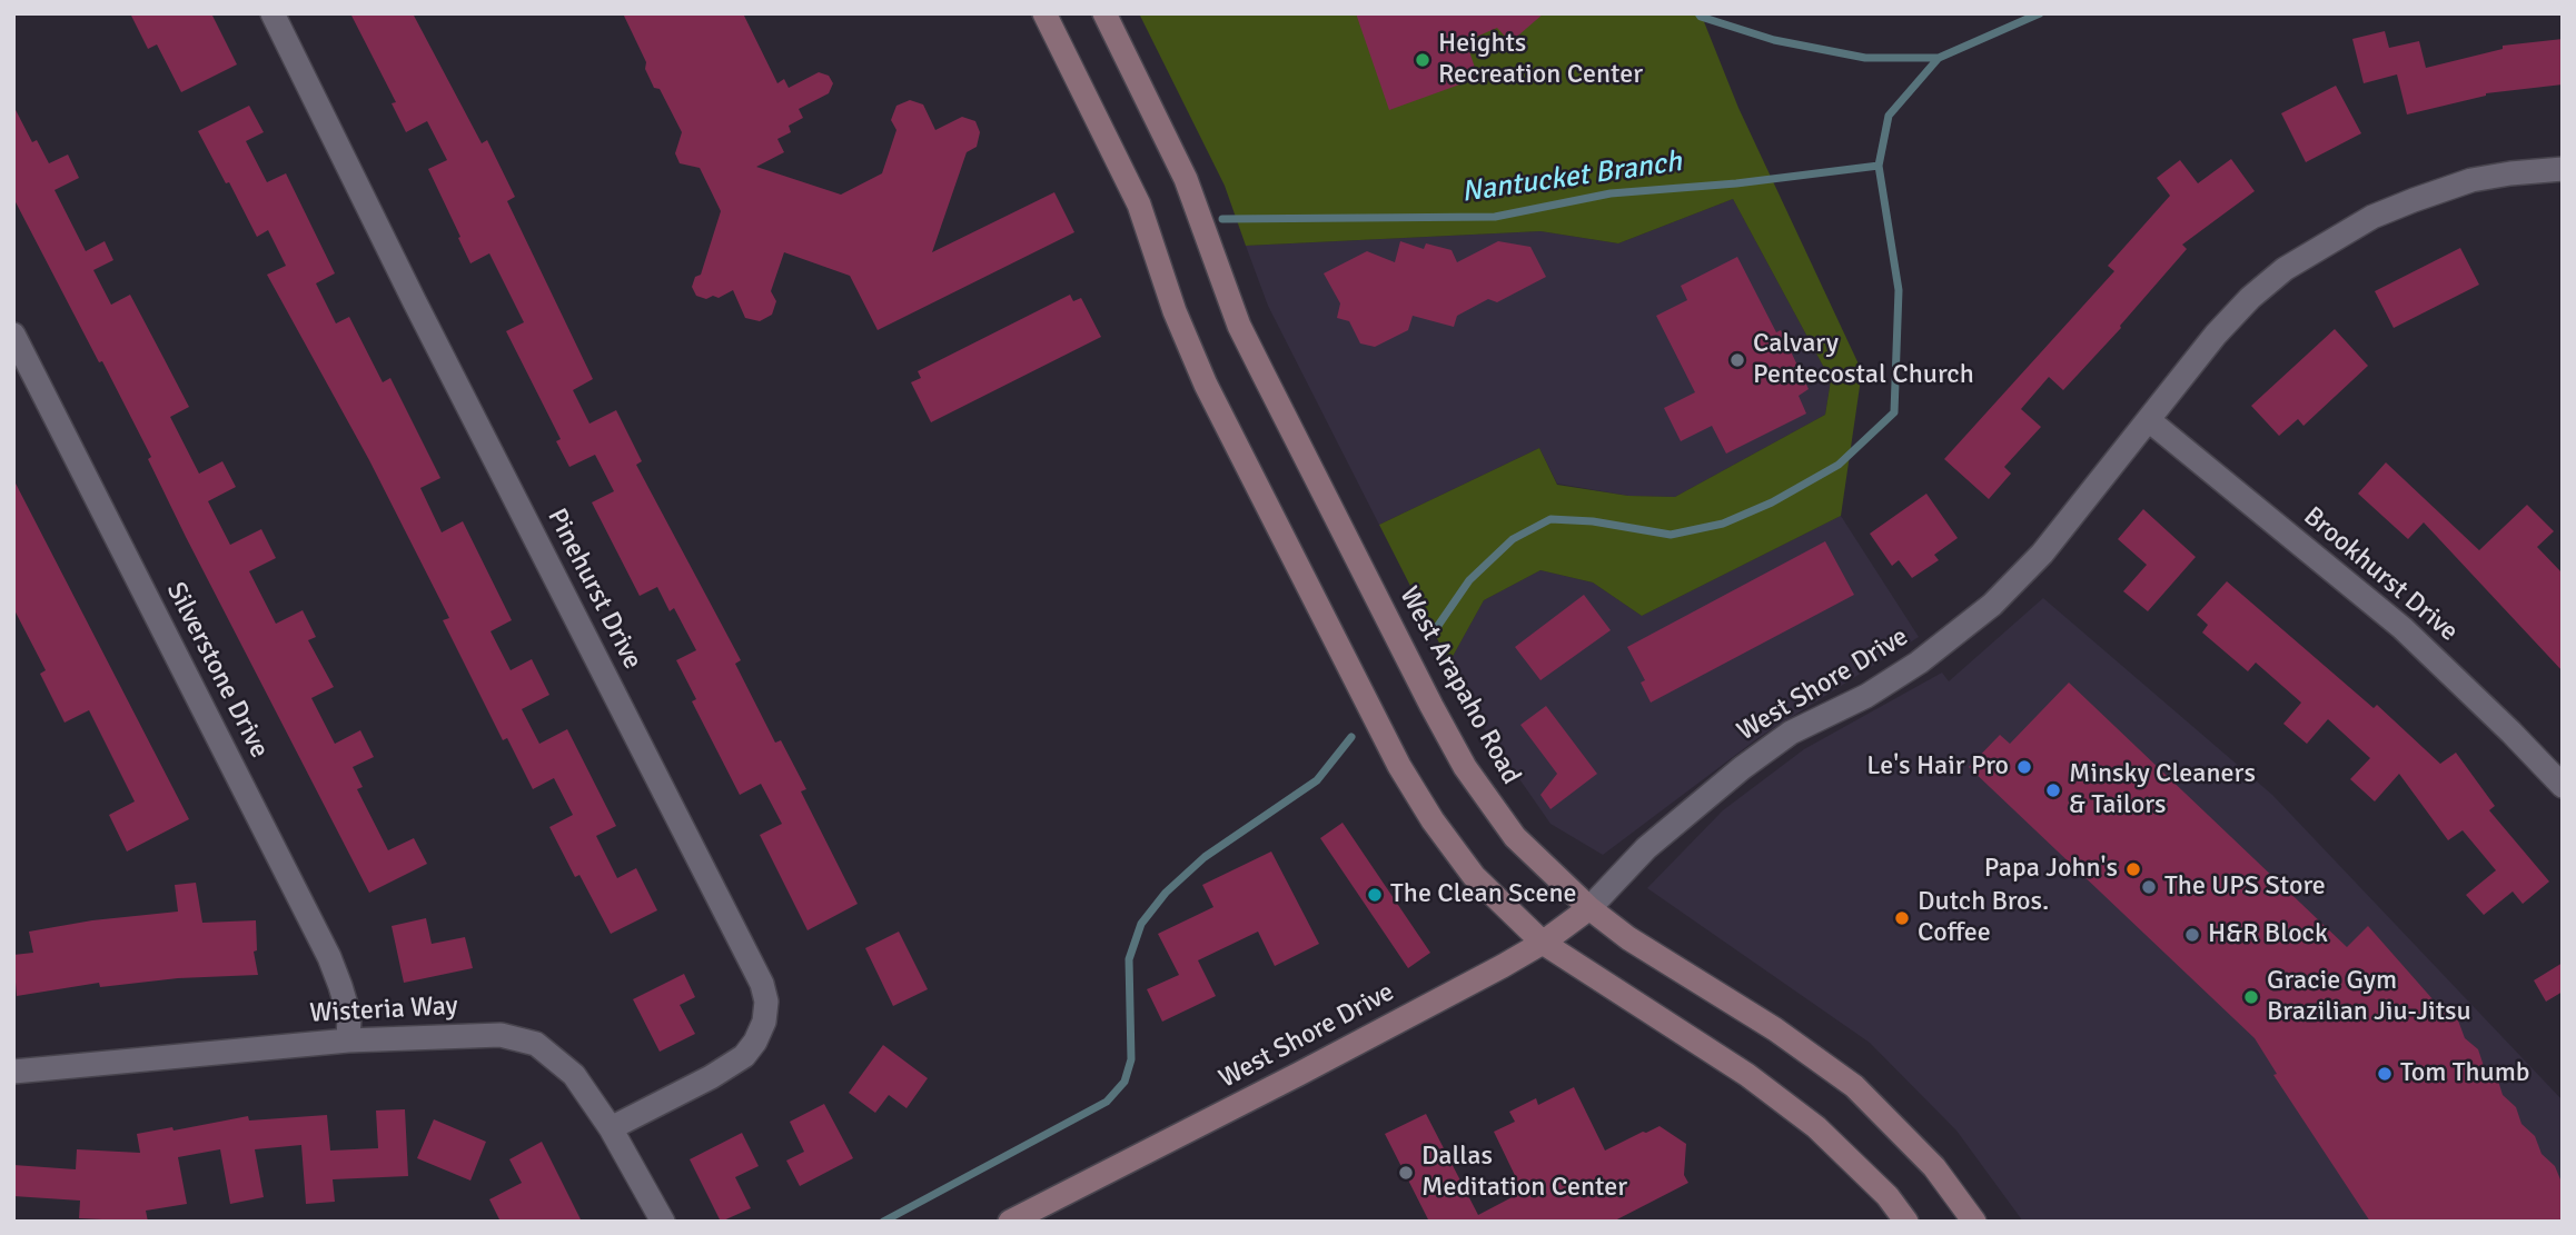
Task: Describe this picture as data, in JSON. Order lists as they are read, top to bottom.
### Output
{
  "streets": {
    "main road": ["West Shore Drive", "West Arapaho Road"],
    "street": [
      "Brookhurst Drive",
      "Pinehurst Drive",
      "Silverstone Drive",
      "Wisteria Way"
    ]
  },
  "crossings": [
    ["Brookhurst Drive", "West Shore Drive"],
    ["Pinehurst Drive", "Wisteria Way"],
    ["Silverstone Drive", "Wisteria Way"],
    ["West Shore Drive", "West Arapaho Road"]
  ],
  "water": ["Nantucket Branch"],
  "places": [
    "Heights Recreation Center",
    "Calvary Pentecostal Church",
    "Le's Hair Pro",
    "Minsky Cleaners & Tailors",
    "Papa John's",
    "The UPS Store",
    "The Clean Scene",
    "Dutch Bros. Coffee",
    "H&R Block",
    "Gracie Gym Brazilian Jiu-Jitsu",
    "Tom Thumb",
    "Dallas Meditation Center"
  ]
}
